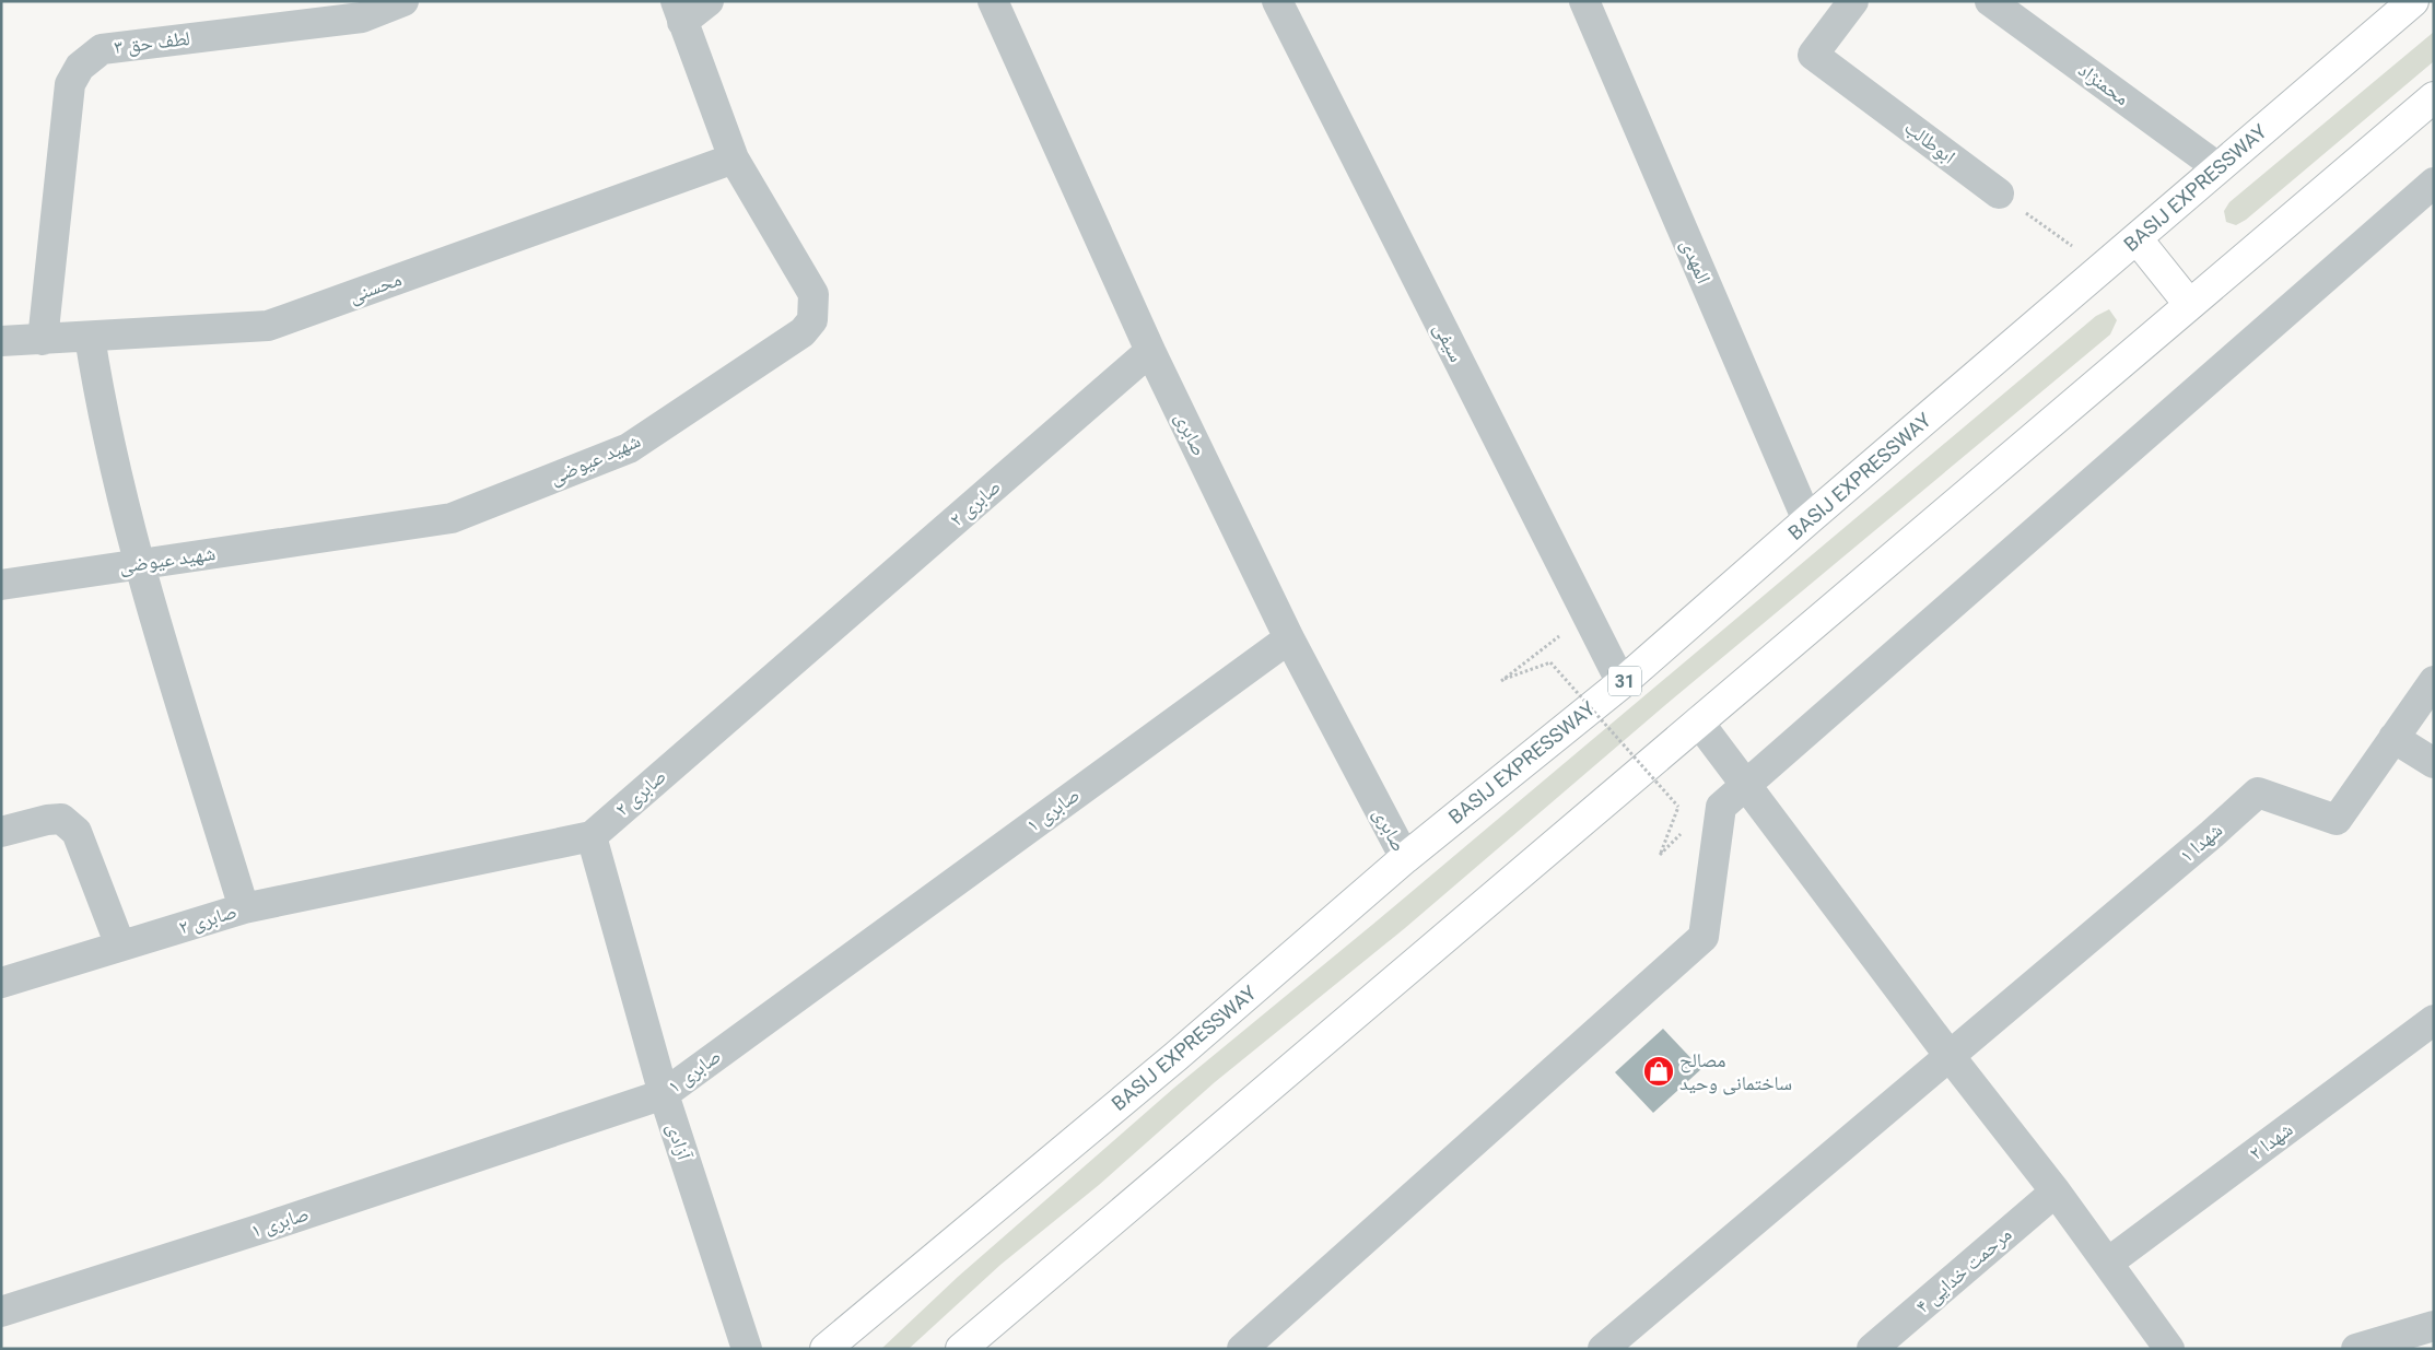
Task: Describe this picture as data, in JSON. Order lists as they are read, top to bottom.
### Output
{
  "streets": {
    "highway": ["BASIJ EXPRESSWAY", "31"],
    "street": [
      "لطف حق ۳",
      "محمنژاد",
      "ابوطالب",
      "المهدی",
      "محسنی",
      "سیفی",
      "صابری",
      "شهید عیوضی",
      "صابری ۲",
      "صابری ۱",
      "شهدا ۱",
      "آزادی",
      "شهدا ۲",
      "مرحمت خدایی ۴"
    ]
  },
  "crossings": [
    ["لطف حق ۳", "محسنی"],
    ["محمنژاد", "BASIJ EXPRESSWAY"],
    ["BASIJ EXPRESSWAY", "المهدی"],
    ["BASIJ EXPRESSWAY", "سیفی"],
    ["BASIJ EXPRESSWAY", "صابری"],
    ["محسنی", "شهید عیوضی"],
    ["صابری", "صابری ۲"],
    ["صابری", "صابری ۱"],
    ["صابری ۲", "آزادی"],
    ["صابری ۱", "آزادی"]
  ],
  "places": {
    "shop": ["مصالح ساختمانی وحید"]
  }
}
